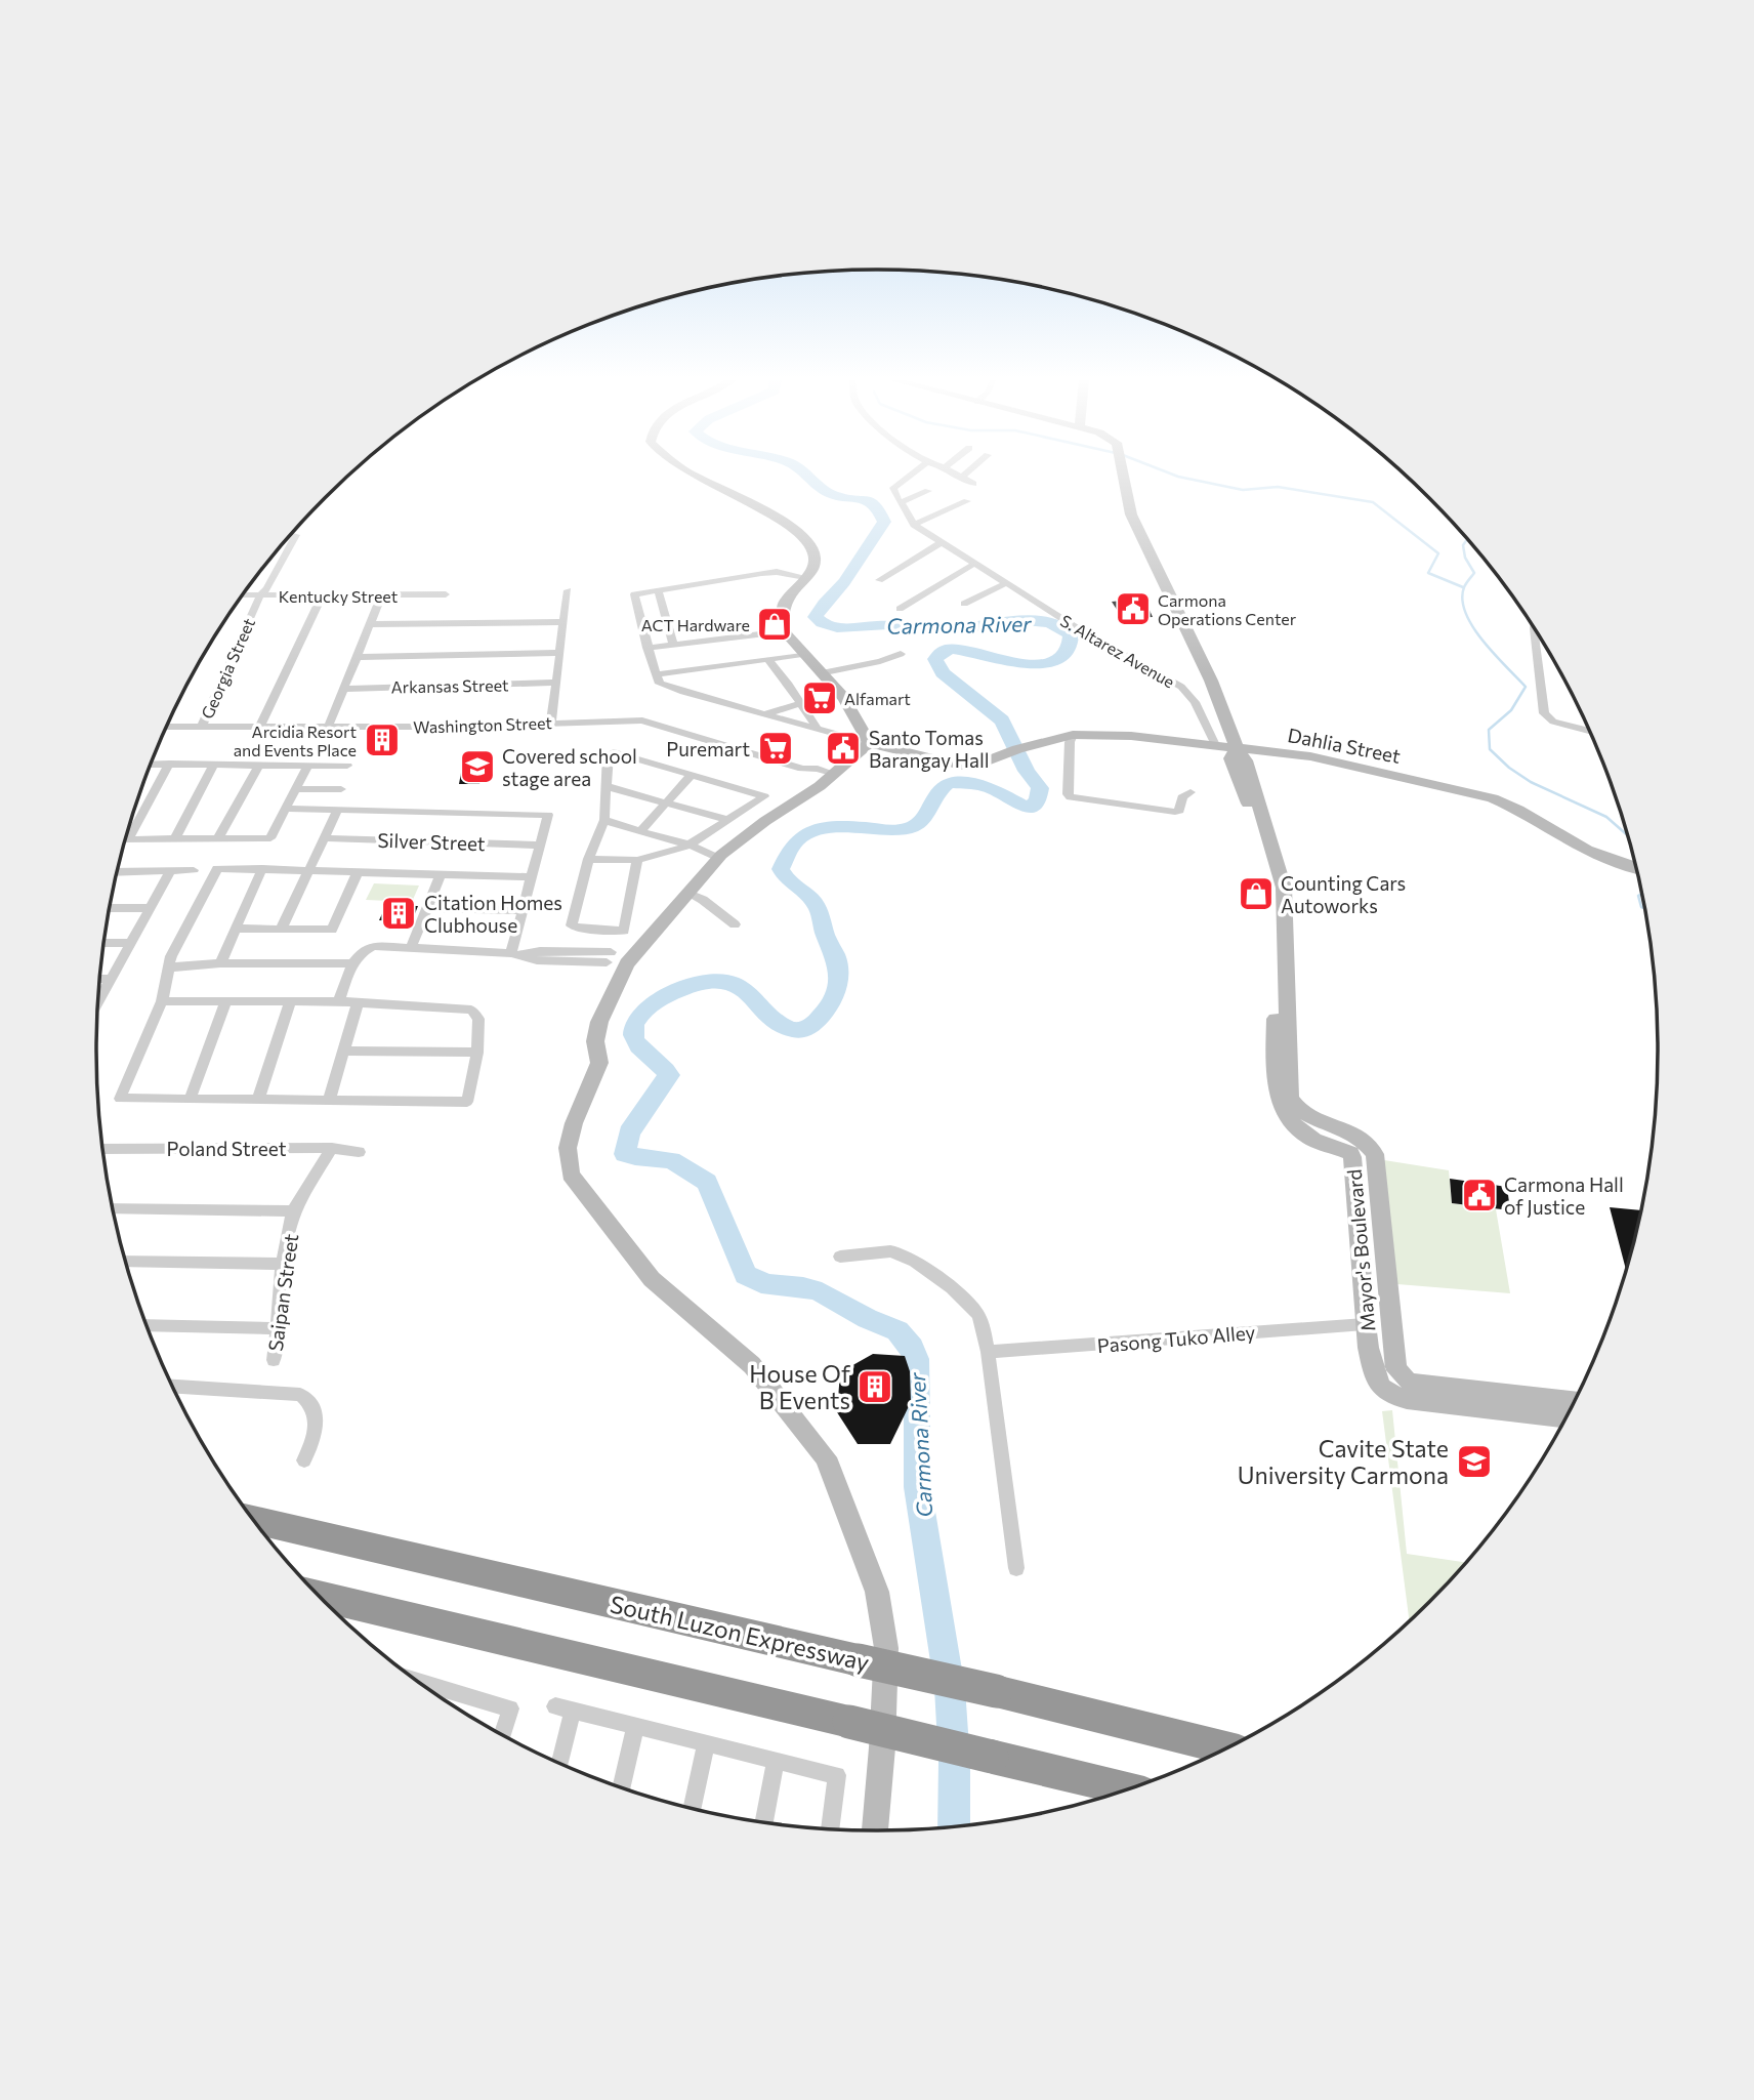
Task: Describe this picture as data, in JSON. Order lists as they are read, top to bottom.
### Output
{
  "streets": {
    "highway": ["South Luzon Expressway"],
    "main road": ["Dahlia Street", "Mayor's Boulevard"],
    "street": [
      "Kentucky Street",
      "S. Altarez Avenue",
      "Georgia Street",
      "Arkansas Street",
      "Washington Street",
      "Silver Street",
      "Poland Street",
      "Saipan Street",
      "Pasong Tuko Alley"
    ]
  },
  "crossings": [
    ["Kentucky Street", "Georgia Street"],
    ["S. Altarez Avenue", "Dahlia Street"],
    ["Georgia Street", "Washington Street"],
    ["Dahlia Street", "Mayor's Boulevard"],
    ["Poland Street", "Saipan Street"],
    ["Mayor's Boulevard", "Pasong Tuko Alley"]
  ],
  "water": ["Carmona River"],
  "places": {
    "public building": ["Carmona Operations Center", "Santo Tomas Barangay Hall", "Carmona Hall of Justice"],
    "shop": ["ACT Hardware", "Counting Cars Autoworks"],
    "supermarket": ["Alfamart", "Puremart"],
    "building": ["Arcidia Resort and Events Place", "Citation Homes Clubhouse", "House Of B Events"],
    "school or university": ["Covered school stage area", "Cavite State University Carmona"]
  }
}
